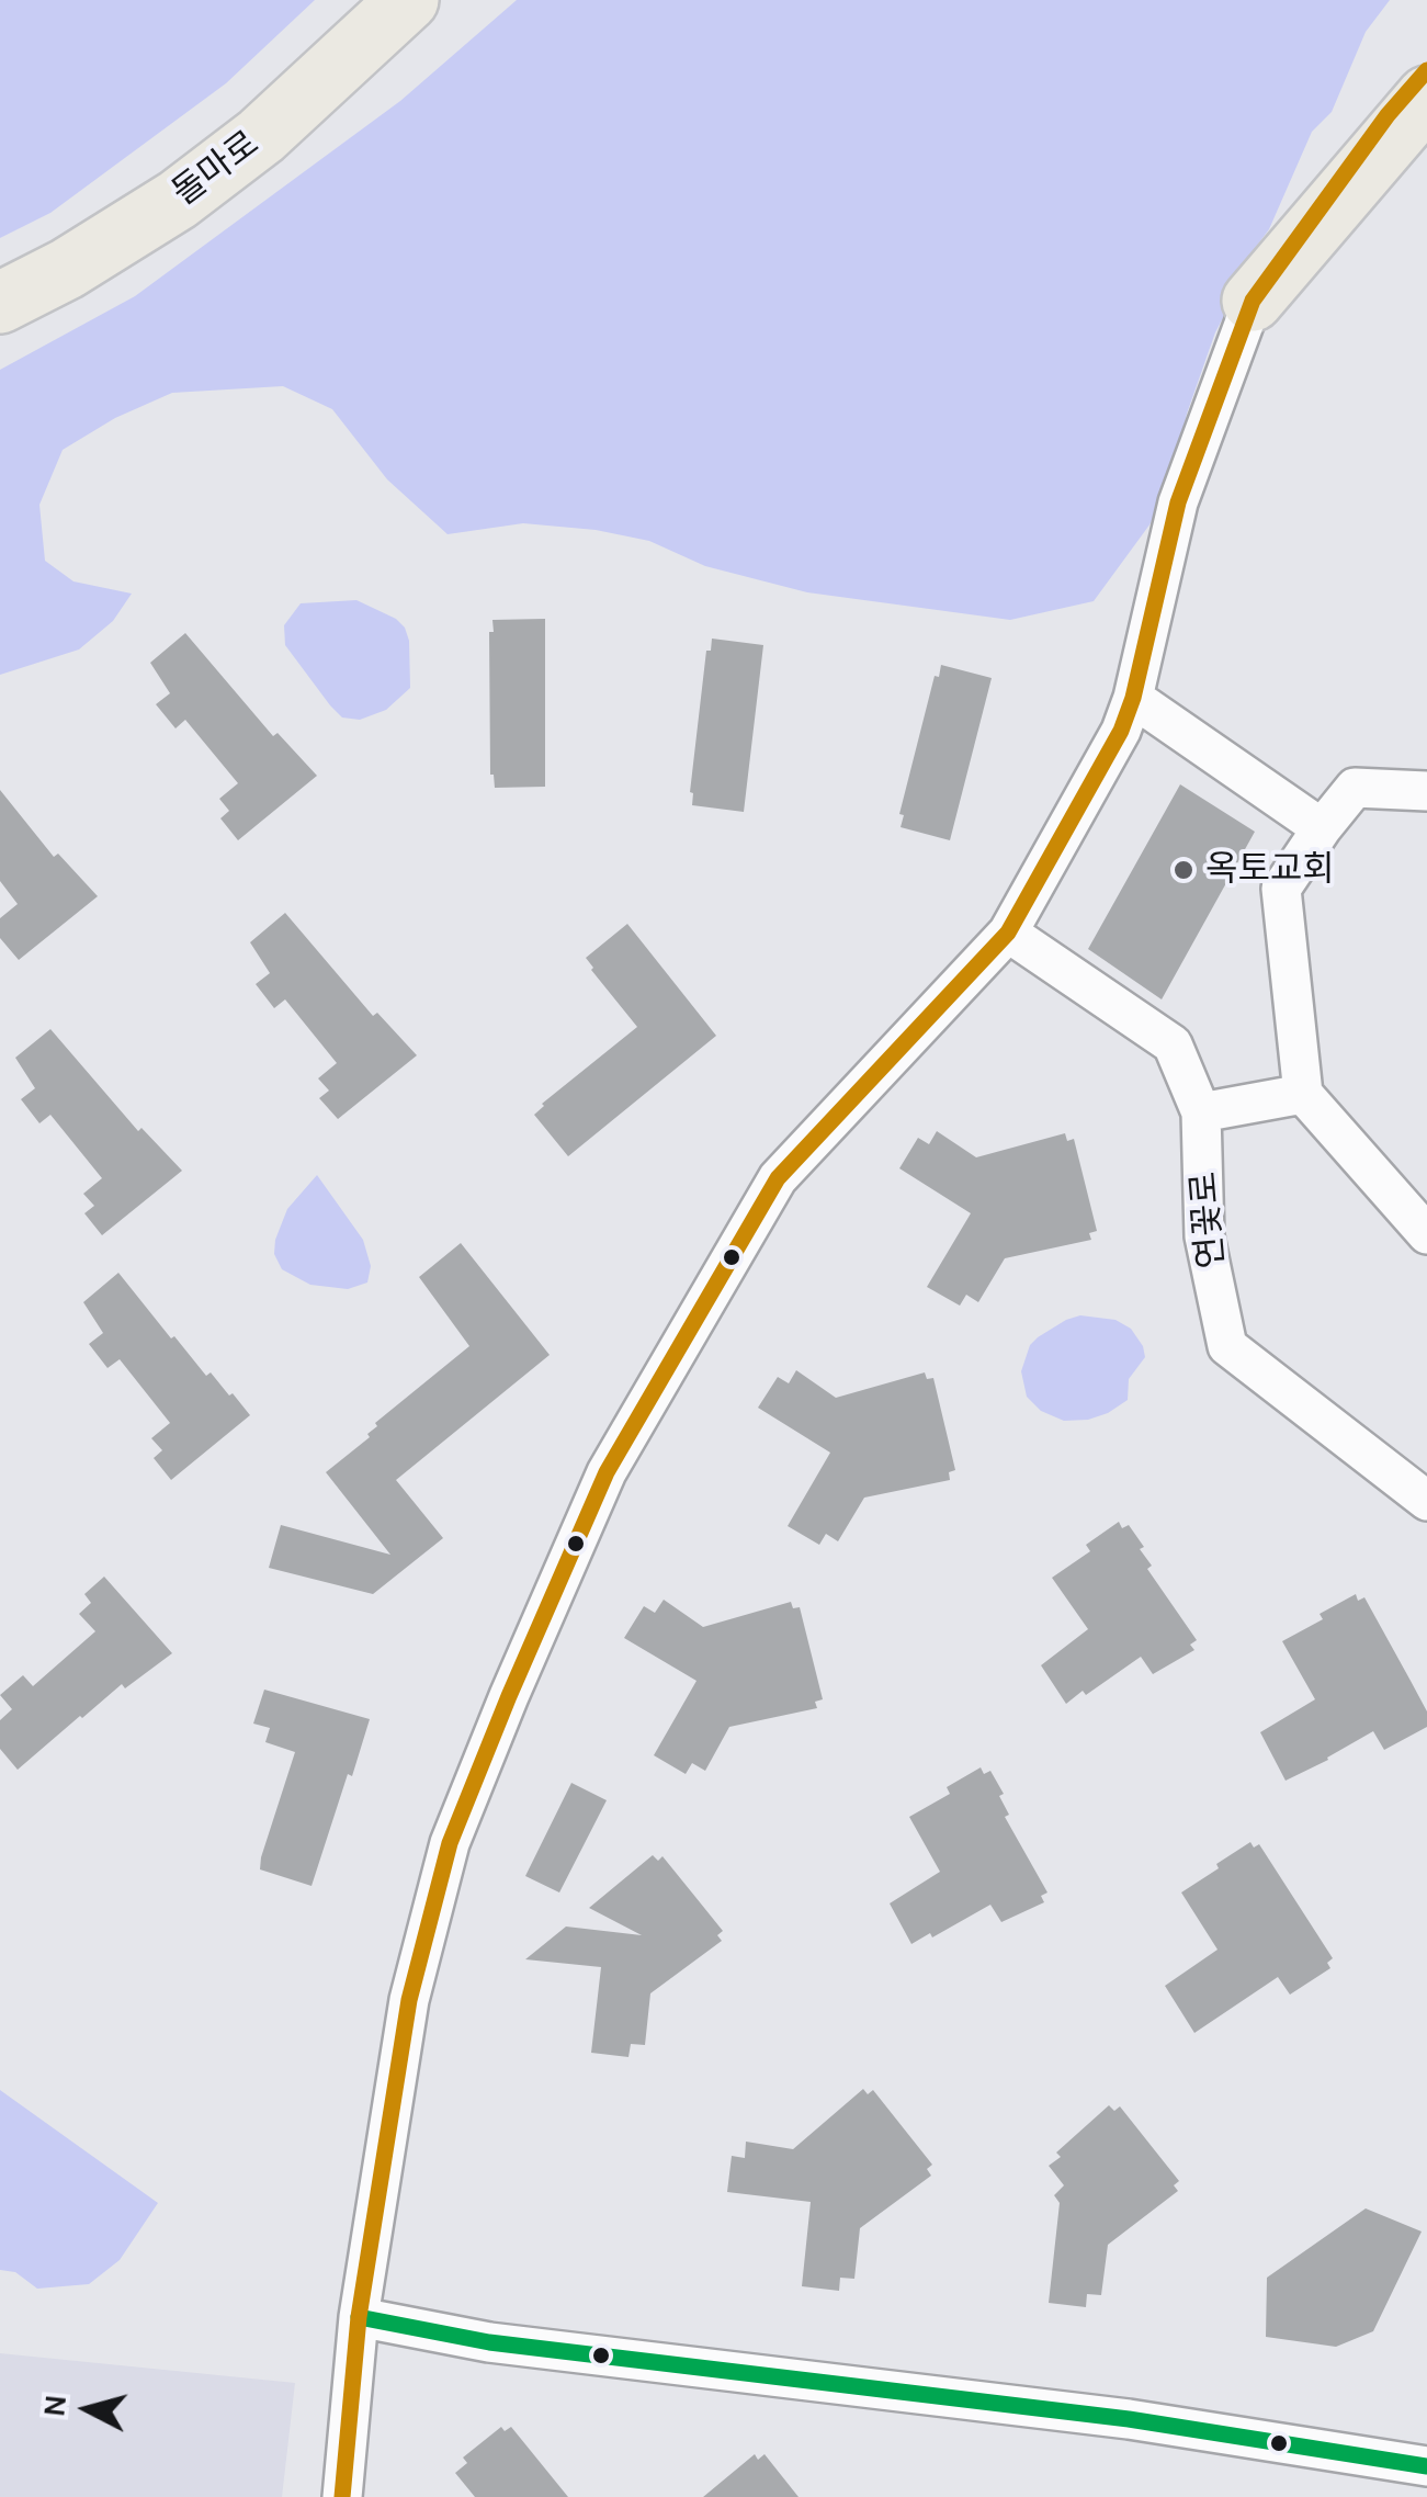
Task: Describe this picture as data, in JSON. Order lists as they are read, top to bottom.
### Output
{
  "streets": {
    "main road": ["돌마로"],
    "street": ["연꽃로"]
  },
  "places": ["옥토교회"],
  "north": "left"
}
